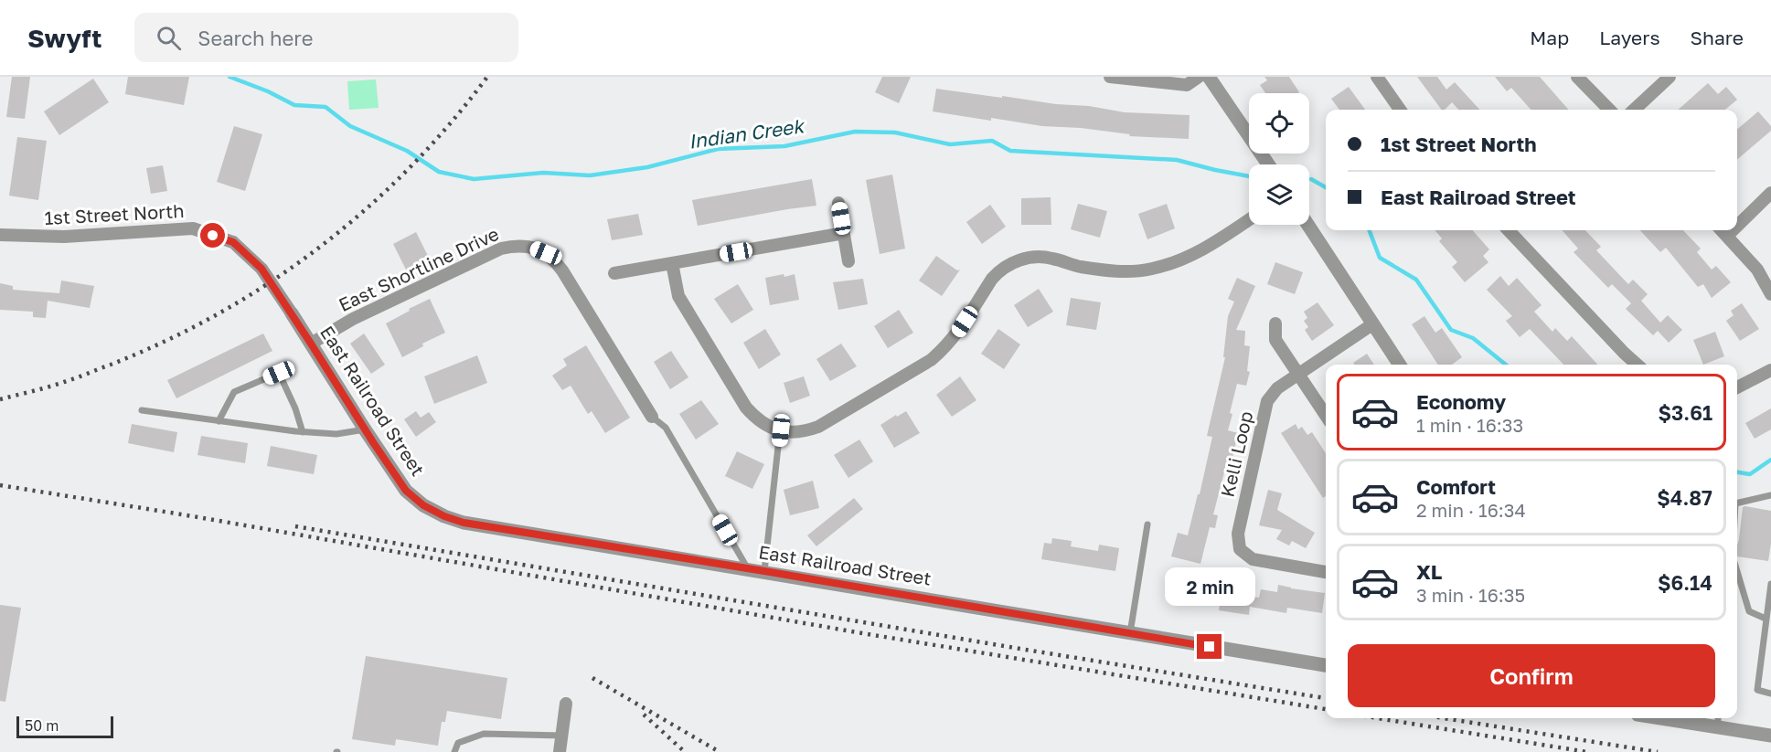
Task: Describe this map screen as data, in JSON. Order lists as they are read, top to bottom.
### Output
{
  "streets": {
    "street": [
      "1st Street North",
      "East Shortline Drive",
      "East Railroad Street",
      "Kelli Loop"
    ]
  },
  "crossings": [
    ["1st Street North", "East Railroad Street"],
    ["East Shortline Drive", "East Railroad Street"]
  ],
  "water": ["Indian Creek"],
  "scale_bar": "50 m",
  "page": {
    "header": "Swyft",
    "search": "Search here",
    "nav": ["Map", "Layers", "Share"],
    "banner": ["1st Street North", "East Railroad Street"],
    "list": [
      {
        "name": "Economy",
        "note": "1 min · 16:33",
        "value": "$3.61"
      },
      {
        "name": "Comfort",
        "note": "2 min · 16:34",
        "value": "$4.87"
      },
      {
        "name": "XL",
        "note": "3 min · 16:35",
        "value": "$6.14"
      }
    ],
    "bubble": "2 min",
    "buttons": "Confirm",
    "scale": "50 m"
  }
}
